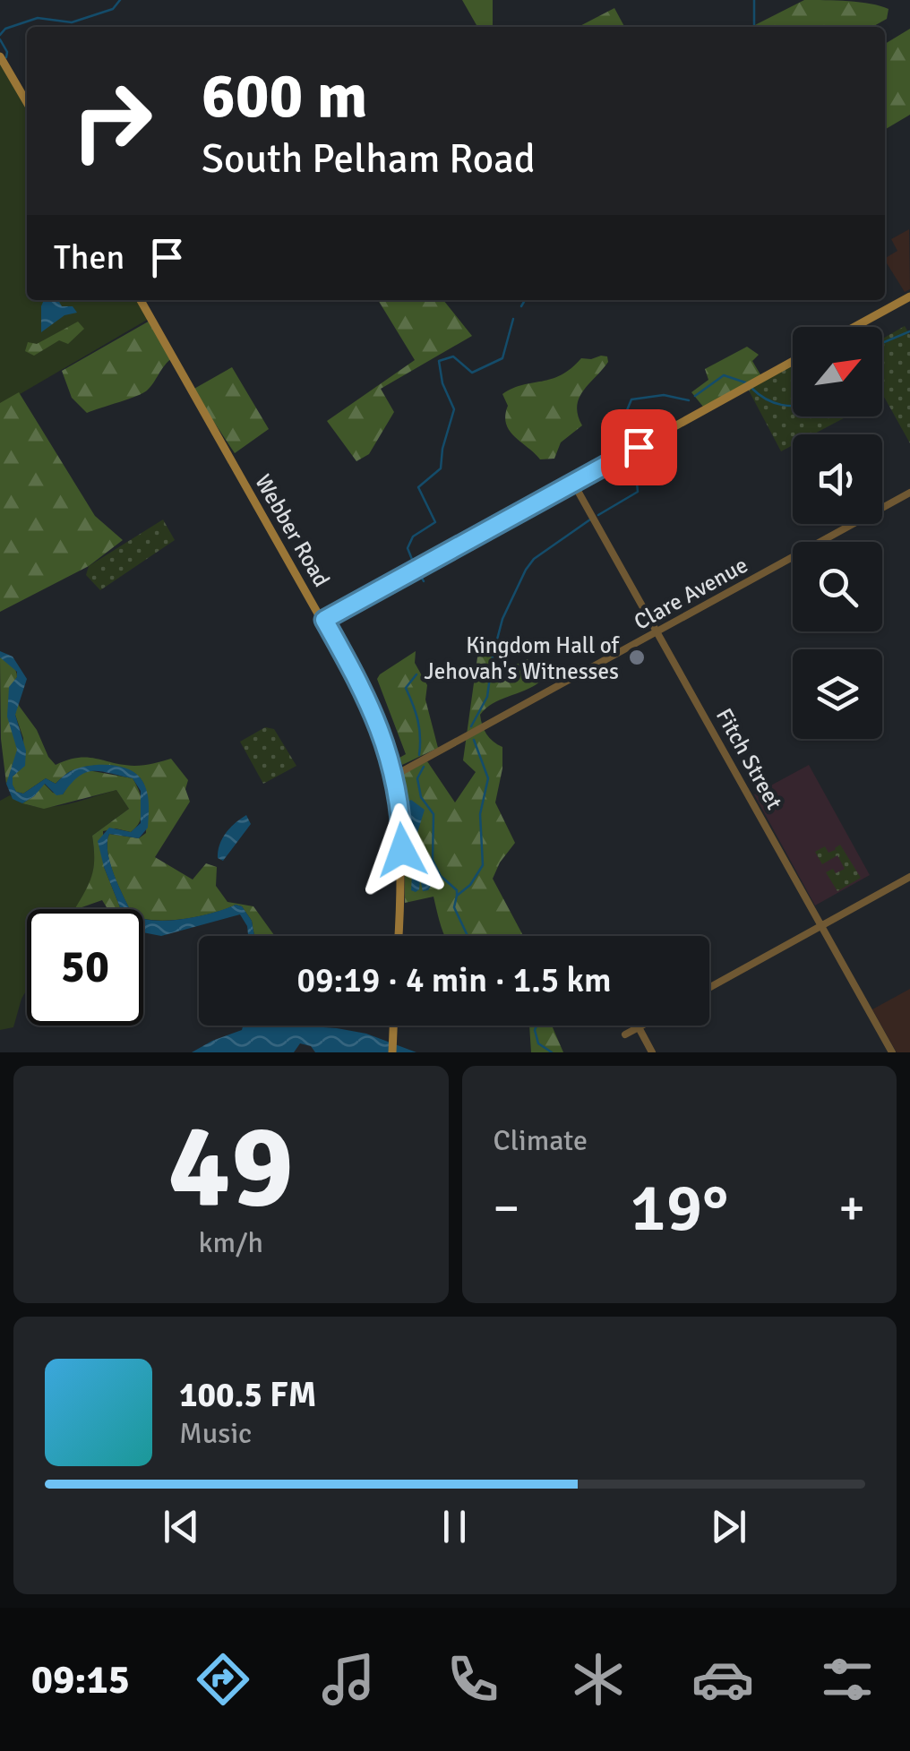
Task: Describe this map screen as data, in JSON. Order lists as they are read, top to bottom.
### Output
{
  "streets": {
    "main road": ["Webber Road"],
    "street": ["Clare Avenue", "Fitch Street"]
  },
  "crossings": [
    ["Webber Road", "Clare Avenue"],
    ["Clare Avenue", "Fitch Street"]
  ],
  "places": ["Kingdom Hall of Jehovah's Witnesses"],
  "north": "top right",
  "page": {
    "turn": ["600 m", "South Pelham Road"],
    "then": "Then",
    "limit": "50",
    "trip": "09:19 · 4 min · 1.5 km",
    "tile": [
      ["49", "km/h"],
      "Climate"
    ],
    "heat": ["−", "19°", "+"],
    "song": ["100.5 FM", "Music"],
    "tabs": "09:15"
  }
}
